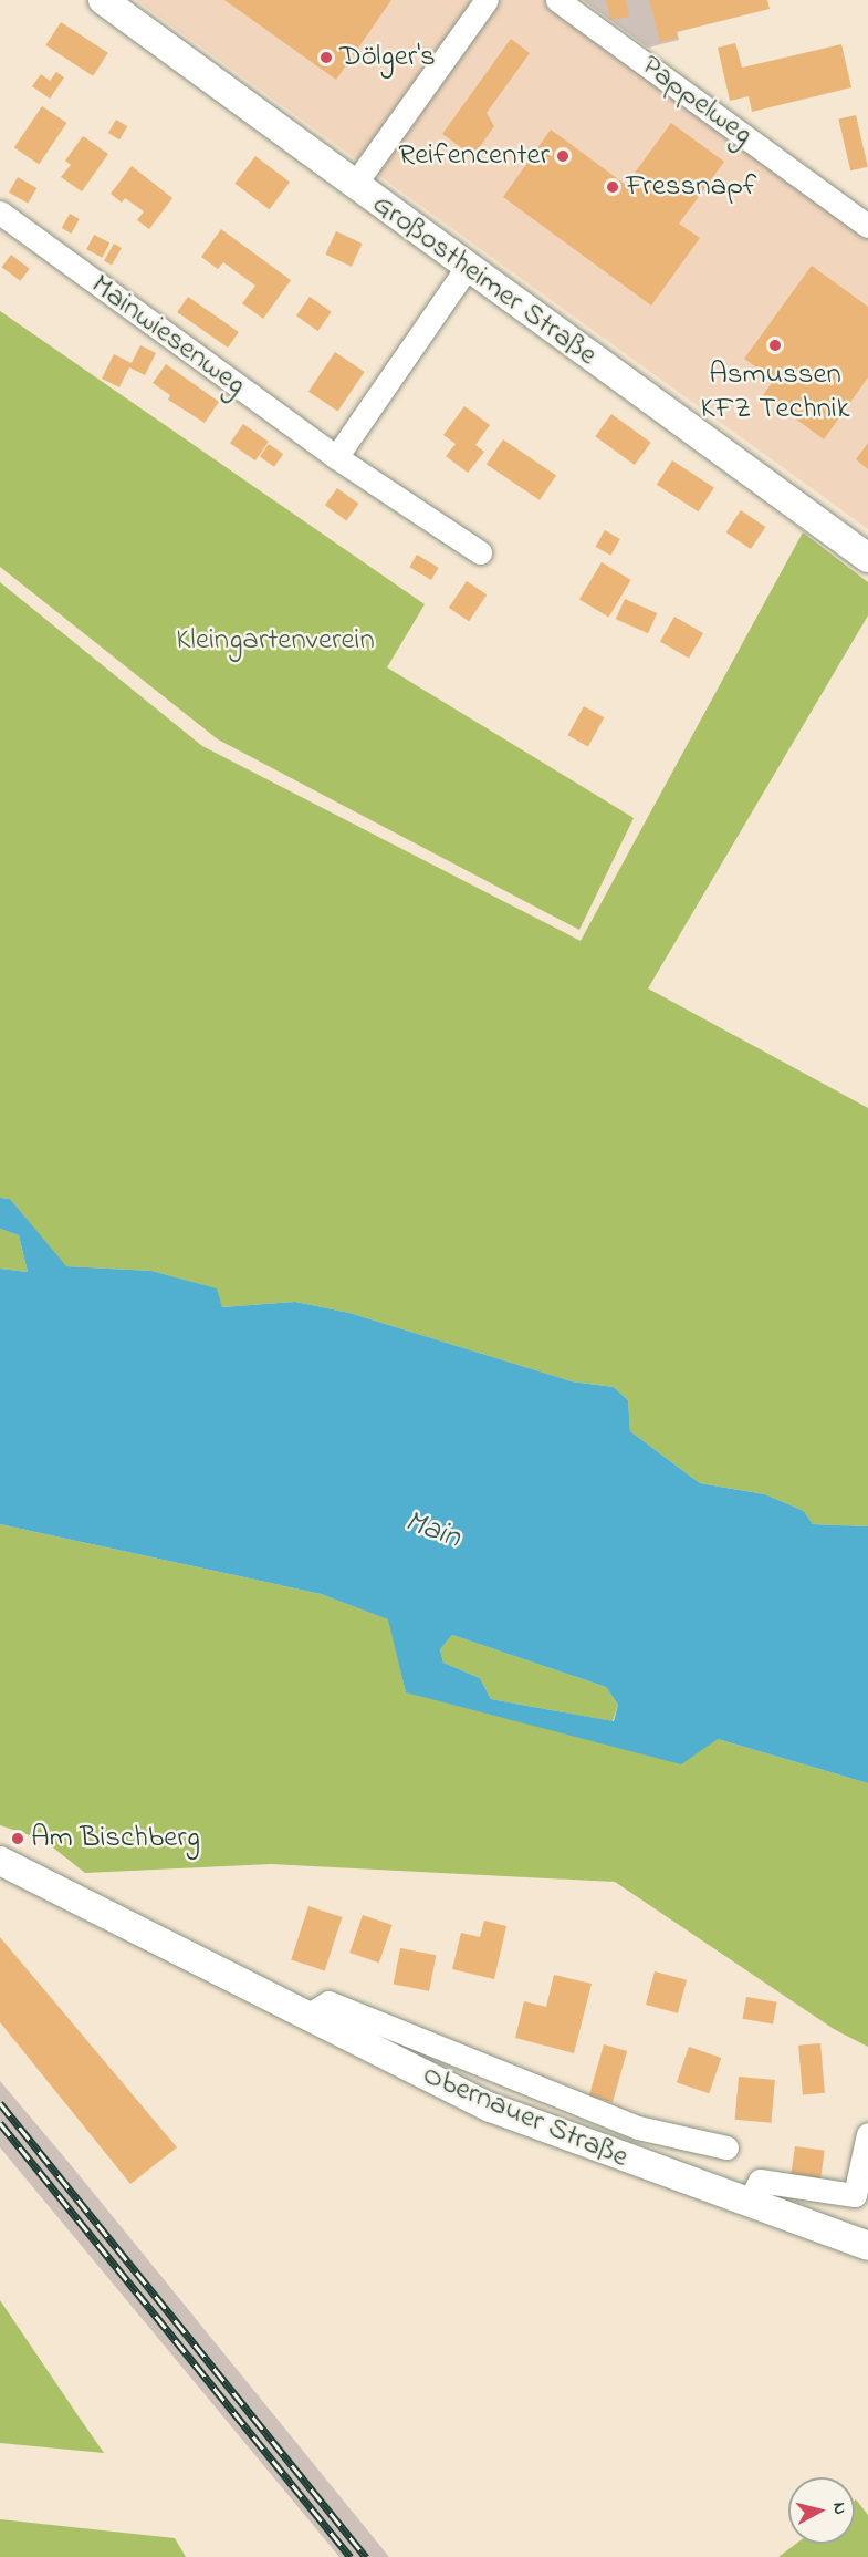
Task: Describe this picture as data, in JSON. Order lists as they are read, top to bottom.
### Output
{
  "streets": {
    "main road": ["Großostheimer Straße", "Obernauer Straße"],
    "street": ["Pappelweg", "Mainwiesenweg"]
  },
  "water": ["Main"],
  "parks": ["Kleingartenverein"],
  "places": [
    "Dölger's",
    "Reifencenter",
    "Fressnapf",
    "Asmussen KFZ Technik",
    "Am Bischberg"
  ],
  "north": "right"
}
